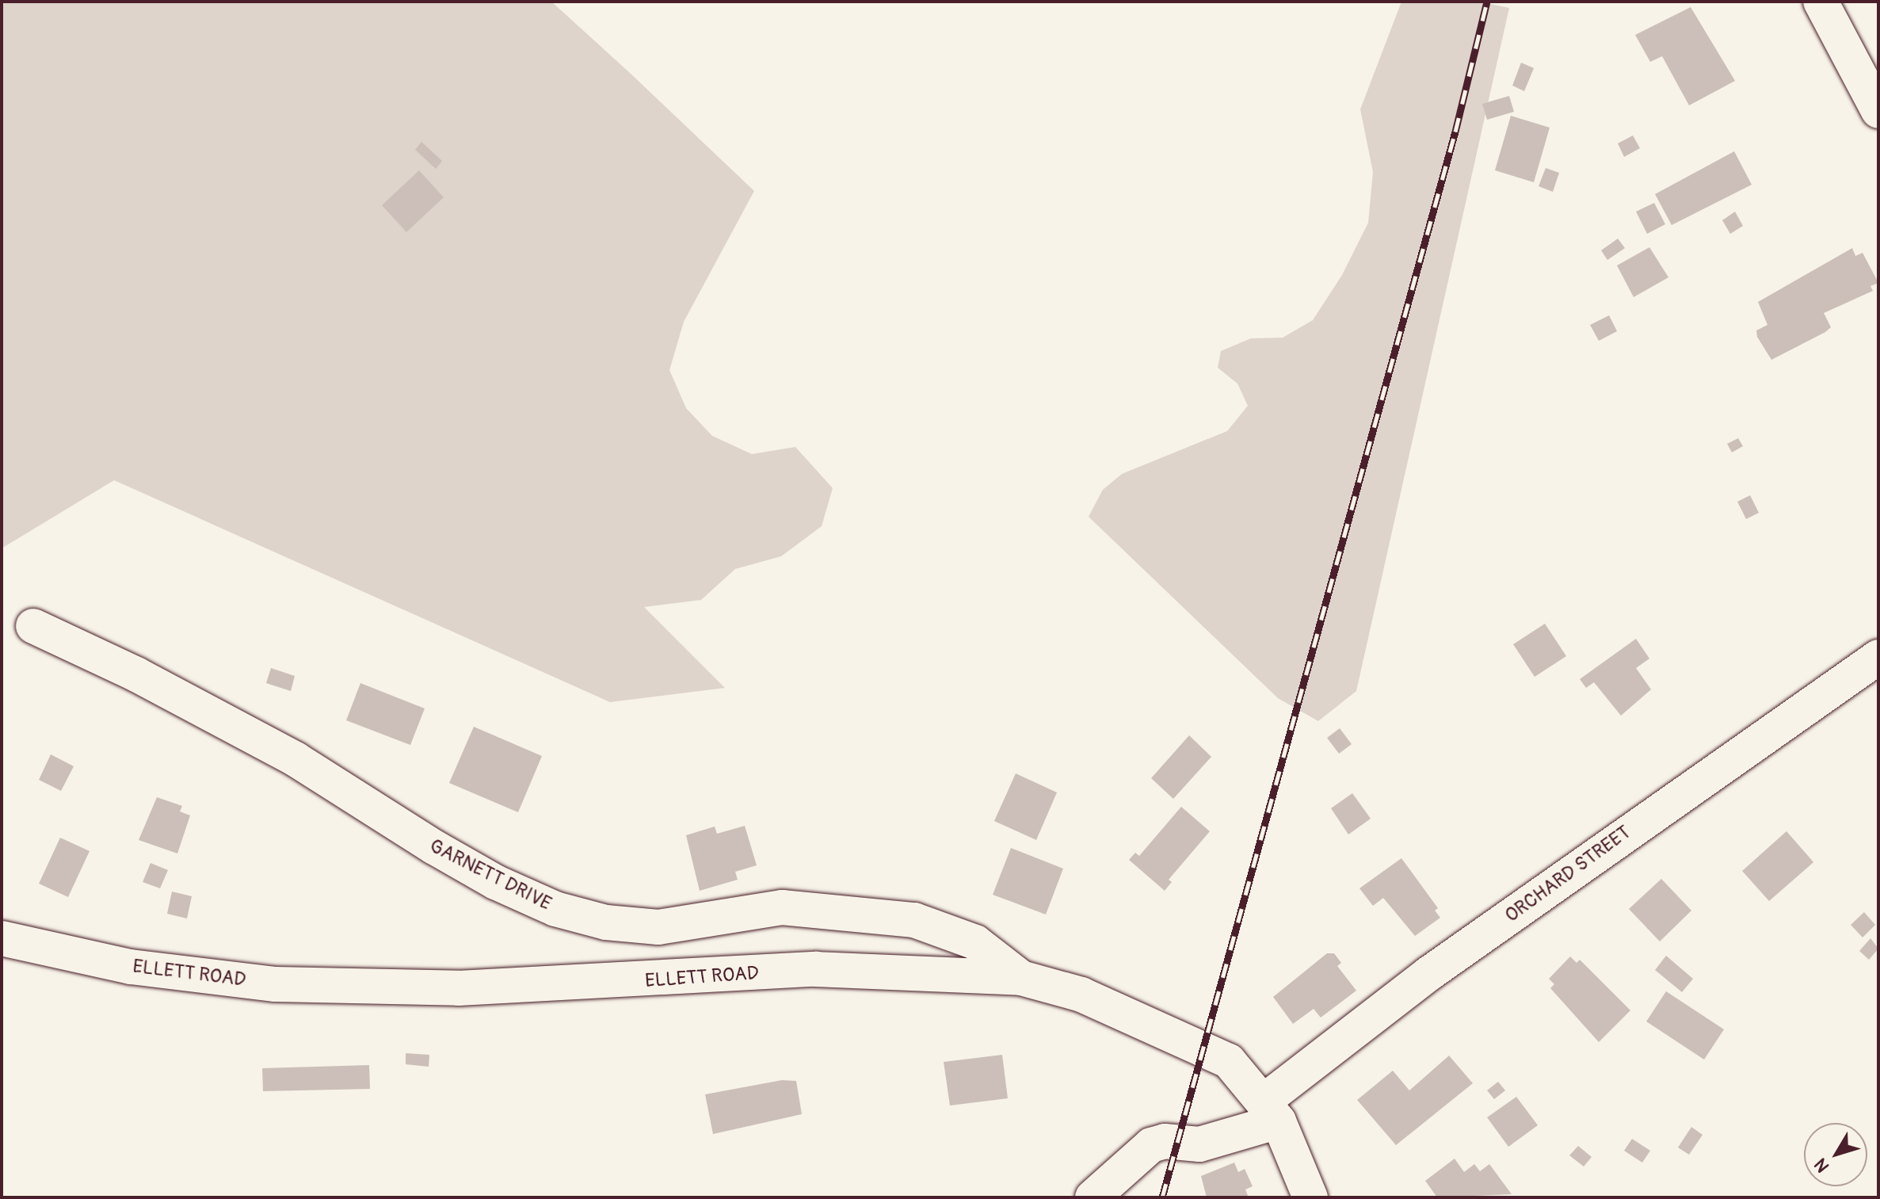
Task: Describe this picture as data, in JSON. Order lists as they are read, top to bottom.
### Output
{
  "streets": {
    "street": ["ORCHARD STREET", "GARNETT DRIVE", "ELLETT ROAD"]
  },
  "crossings": [
    ["ORCHARD STREET", "ELLETT ROAD"],
    ["GARNETT DRIVE", "ELLETT ROAD"]
  ],
  "north": "bottom left"
}
